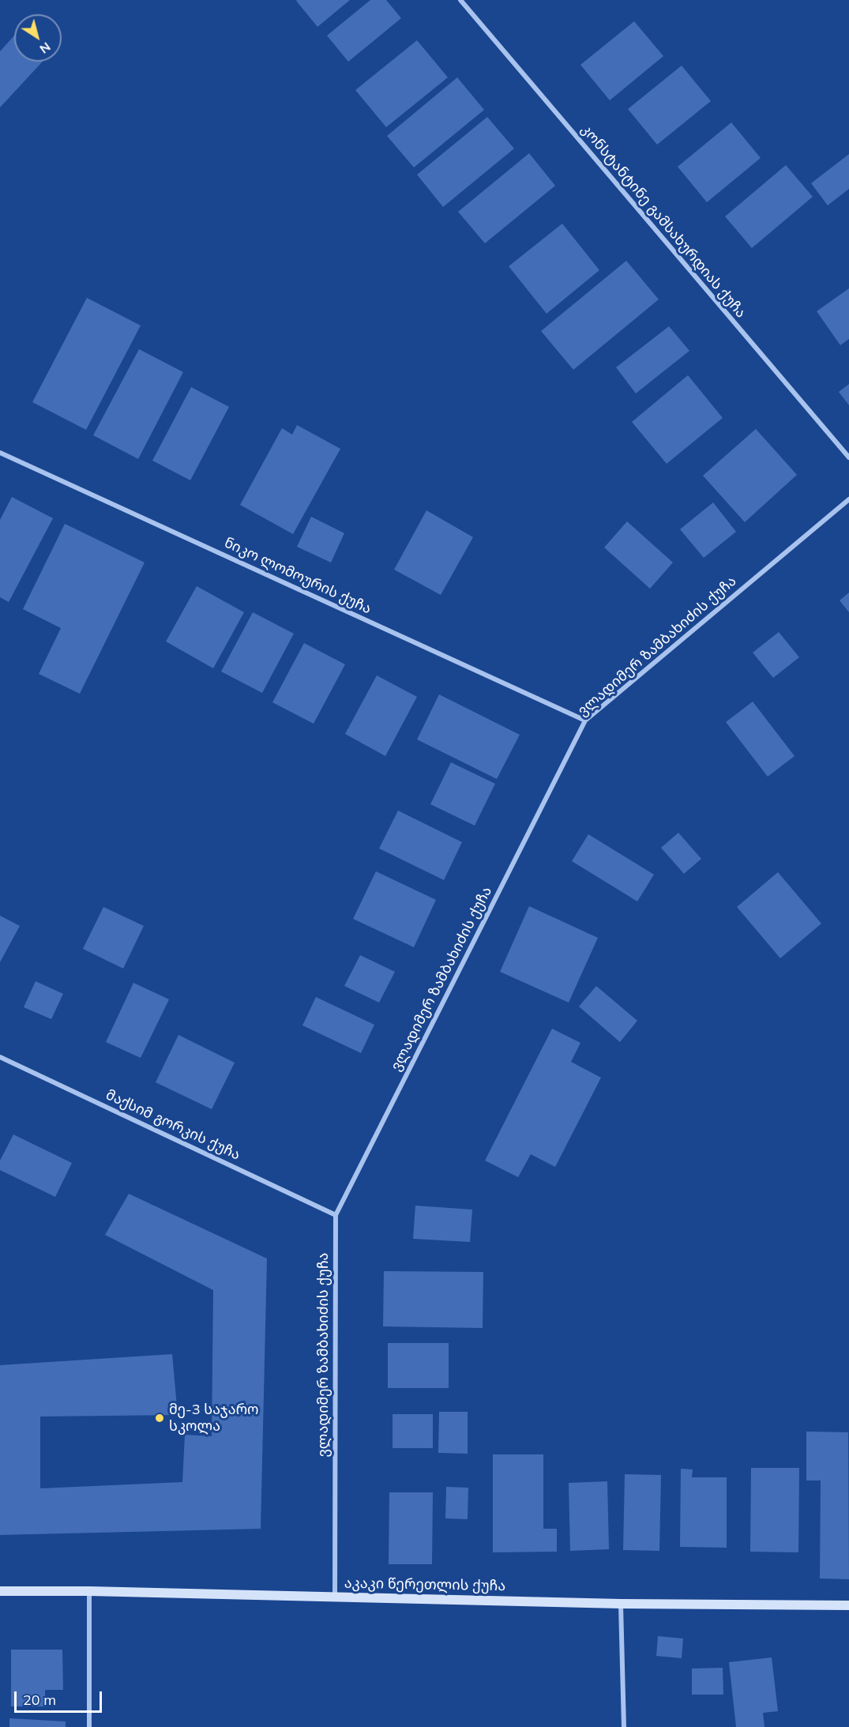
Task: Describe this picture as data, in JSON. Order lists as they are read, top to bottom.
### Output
{
  "streets": {
    "main road": ["აკაკი წერეთლის ქუჩა"],
    "street": [
      "კონსტანტინე გამსახურდიას ქუჩა",
      "ნიკო ლომოურის ქუჩა",
      "ვლადიმერ ზამბახიძის ქუჩა",
      "მაქსიმ გორკის ქუჩა"
    ]
  },
  "crossings": [
    ["ნიკო ლომოურის ქუჩა", "ვლადიმერ ზამბახიძის ქუჩა"],
    ["ვლადიმერ ზამბახიძის ქუჩა", "მაქსიმ გორკის ქუჩა"],
    ["ვლადიმერ ზამბახიძის ქუჩა", "აკაკი წერეთლის ქუჩა"]
  ],
  "places": ["მე-3 საჯარო სკოლა"],
  "scale_bar": "20 m",
  "north": "bottom right"
}
